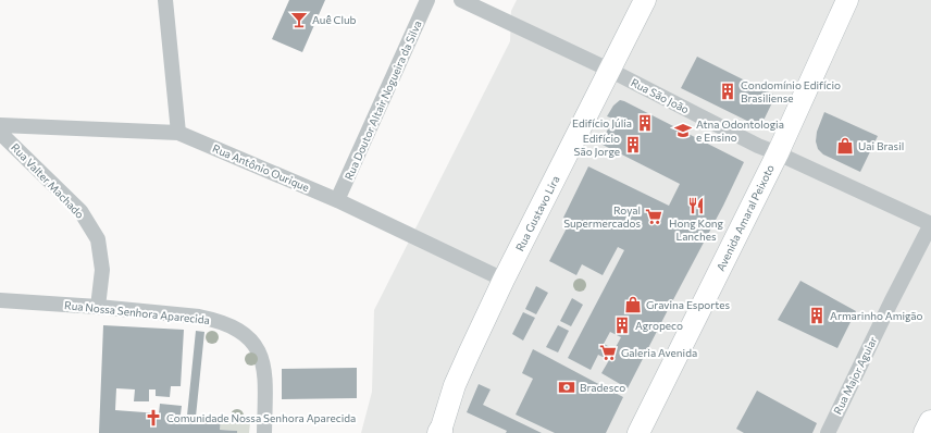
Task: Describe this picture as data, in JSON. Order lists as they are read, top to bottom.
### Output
{
  "streets": {
    "main road": ["Rua Gustavo Lira", "Avenida Amaral Peixoto"],
    "street": [
      "Rua São João",
      "Rua Doutor Altair Nogueira da Silva",
      "Rua Antônio Ourique",
      "Rua Valter Machado",
      "Rua Nossa Senhora Aparecida",
      "Rua Major Aguiar"
    ]
  },
  "crossings": [
    ["Rua São João", "Rua Gustavo Lira"],
    ["Rua São João", "Avenida Amaral Peixoto"],
    ["Rua São João", "Rua Major Aguiar"],
    ["Rua Doutor Altair Nogueira da Silva", "Rua Antônio Ourique"],
    ["Rua Antônio Ourique", "Rua Gustavo Lira"],
    ["Rua Valter Machado", "Rua Nossa Senhora Aparecida"]
  ],
  "places": {
    "bar": ["Auê Club"],
    "building": [
      "Condomínio Edifício Brasiliense",
      "Edifício Júlia",
      "Edifício São Jorge",
      "Armarinho Amigão",
      "Agropeco"
    ],
    "school or university": ["Atna Odontologia e Ensino"],
    "shop": ["Uai Brasil", "Gravina Esportes"],
    "restaurant": ["Hong Kong Lanches"],
    "supermarket": ["Royal Supermercados", "Galeria Avenida"],
    "bank": ["Bradesco"],
    "church": ["Comunidade Nossa Senhora Aparecida"]
  }
}
